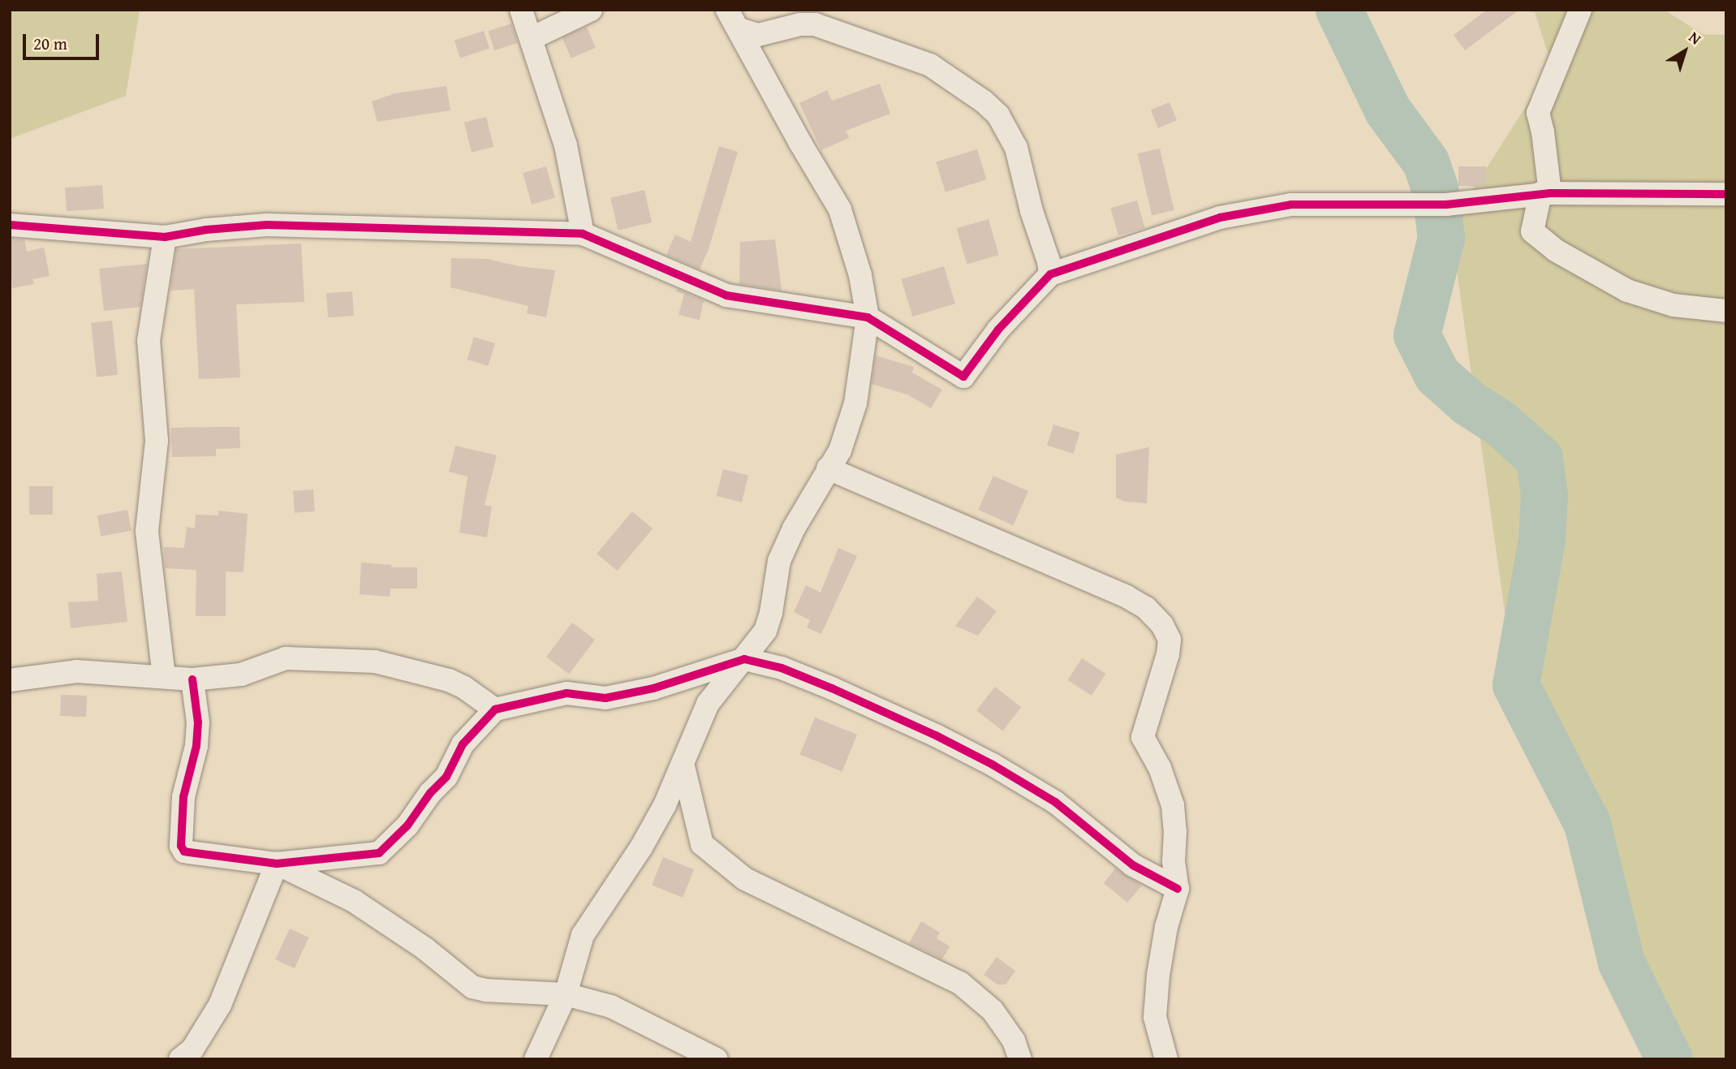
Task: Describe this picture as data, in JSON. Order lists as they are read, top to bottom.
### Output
{
  "scale_bar": "20 m",
  "north": "top right"
}
